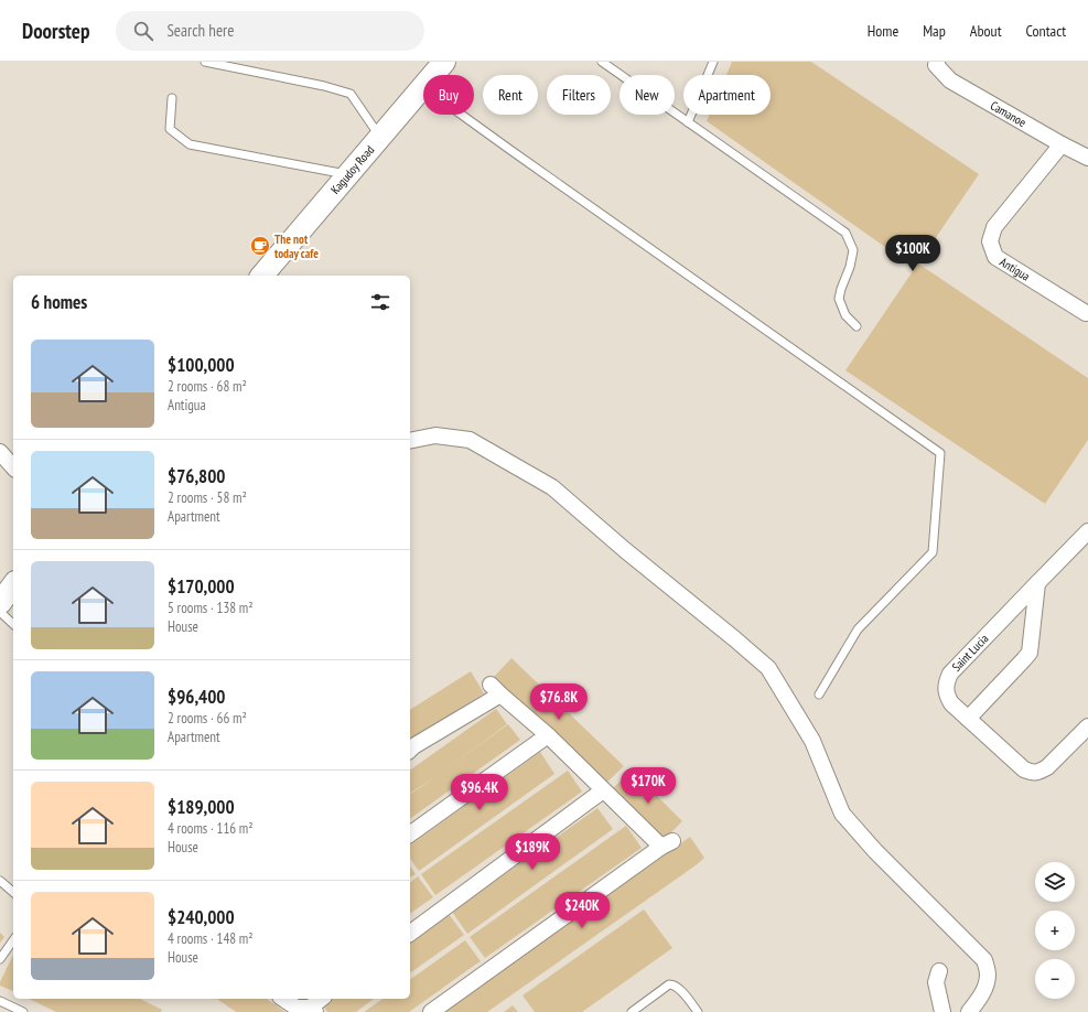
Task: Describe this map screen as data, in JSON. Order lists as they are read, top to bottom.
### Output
{
  "streets": {
    "street": [
      "Camanoe",
      "Kagudoy Road",
      "Antigua",
      "Saint Lucia"
    ]
  },
  "crossings": [
    ["Camanoe", "Antigua"]
  ],
  "places": {
    "cafe": ["The not today cafe"]
  },
  "page": {
    "header": "Doorstep",
    "search": "Search here",
    "nav": [
      "Home",
      "Map",
      "About",
      "Contact"
    ],
    "chip": [
      "Buy",
      "Rent",
      "Filters",
      "New",
      "Apartment"
    ],
    "price": [
      "$100K",
      "$76.8K",
      "$170K",
      "$96.4K",
      "$189K",
      "$240K"
    ],
    "heading": "6 homes",
    "list": [
      {
        "name": "$100,000",
        "note": "2 rooms · 68 m² · Antigua"
      },
      {
        "name": "$76,800",
        "note": "2 rooms · 58 m² · Apartment"
      },
      {
        "name": "$170,000",
        "note": "5 rooms · 138 m² · House"
      },
      {
        "name": "$96,400",
        "note": "2 rooms · 66 m² · Apartment"
      },
      {
        "name": "$189,000",
        "note": "4 rooms · 116 m² · House"
      },
      {
        "name": "$240,000",
        "note": "4 rooms · 148 m² · House"
      }
    ],
    "map_buttons": ["+", "−"]
  }
}
